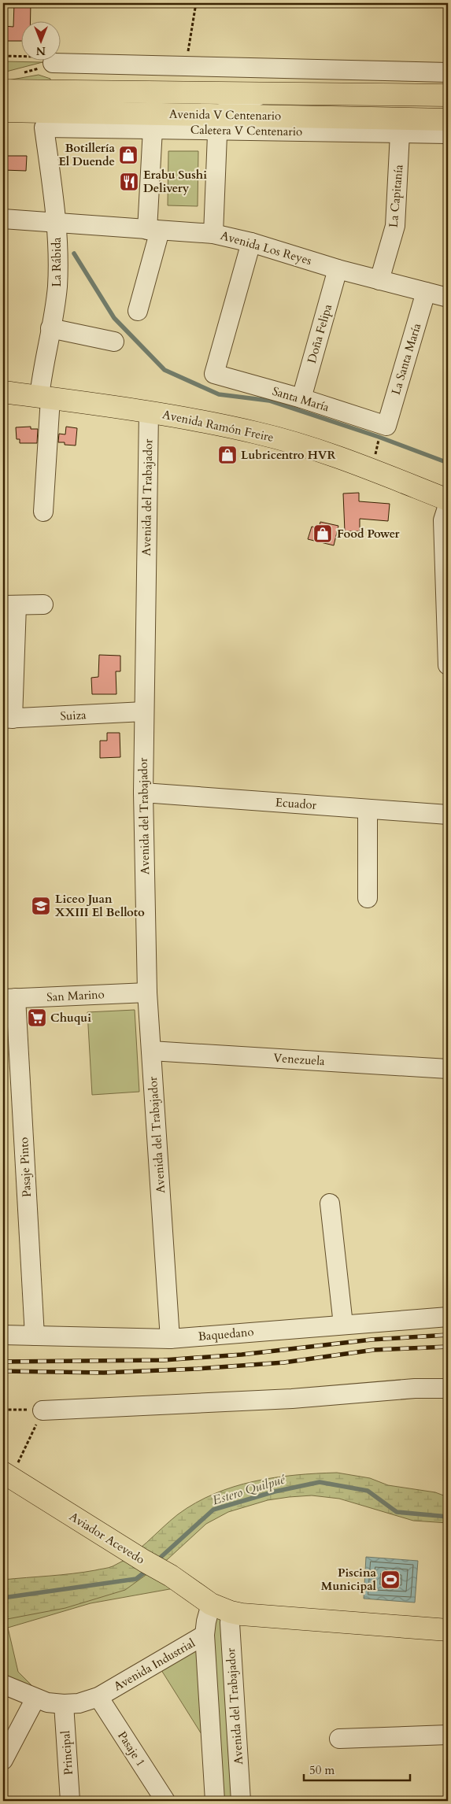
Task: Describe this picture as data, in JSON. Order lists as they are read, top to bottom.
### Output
{
  "streets": {
    "main road": ["Avenida V Centenario", "Avenida Ramón Freire", "Aviador Acevedo"],
    "street": [
      "Caletera V Centenario",
      "La Capitanía",
      "Avenida Los Reyes",
      "La Rábida",
      "Doña Felipa",
      "La Santa María",
      "Santa María",
      "Avenida del Trabajador",
      "Suiza",
      "Ecuador",
      "San Marino",
      "Venezuela",
      "Pasaje Pinto",
      "Baquedano",
      "Avenida Industrial",
      "Pasaje 1",
      "Principal"
    ]
  },
  "crossings": [
    ["Avenida V Centenario", "Caletera V Centenario"],
    ["Caletera V Centenario", "La Capitanía"],
    ["Caletera V Centenario", "La Rábida"],
    ["La Capitanía", "Avenida Los Reyes"],
    ["Avenida Los Reyes", "La Rábida"],
    ["Avenida Los Reyes", "Doña Felipa"],
    ["Avenida Los Reyes", "La Santa María"],
    ["Avenida Los Reyes", "Santa María"],
    ["La Rábida", "Avenida Ramón Freire"],
    ["Doña Felipa", "Santa María"],
    ["La Santa María", "Santa María"],
    ["Avenida Ramón Freire", "Avenida del Trabajador"],
    ["Avenida del Trabajador", "Suiza"],
    ["Avenida del Trabajador", "Ecuador"],
    ["Avenida del Trabajador", "San Marino"],
    ["Avenida del Trabajador", "Venezuela"],
    ["Avenida del Trabajador", "Baquedano"],
    ["Avenida del Trabajador", "Aviador Acevedo"],
    ["Avenida del Trabajador", "Avenida Industrial"],
    ["San Marino", "Pasaje Pinto"],
    ["Pasaje Pinto", "Baquedano"],
    ["Aviador Acevedo", "Avenida Industrial"],
    ["Avenida Industrial", "Pasaje 1"],
    ["Avenida Industrial", "Principal"]
  ],
  "water": ["Estero Quilpué"],
  "places": {
    "shop": ["Botillería El Duende", "Lubricentro HVR", "Food Power"],
    "restaurant": ["Erabu Sushi Delivery"],
    "school or university": ["Liceo Juan XXIII El Belloto"],
    "supermarket": ["Chuqui"],
    "sports": ["Piscina Municipal"]
  },
  "scale_bar": "50 m",
  "north": "bottom"
}
